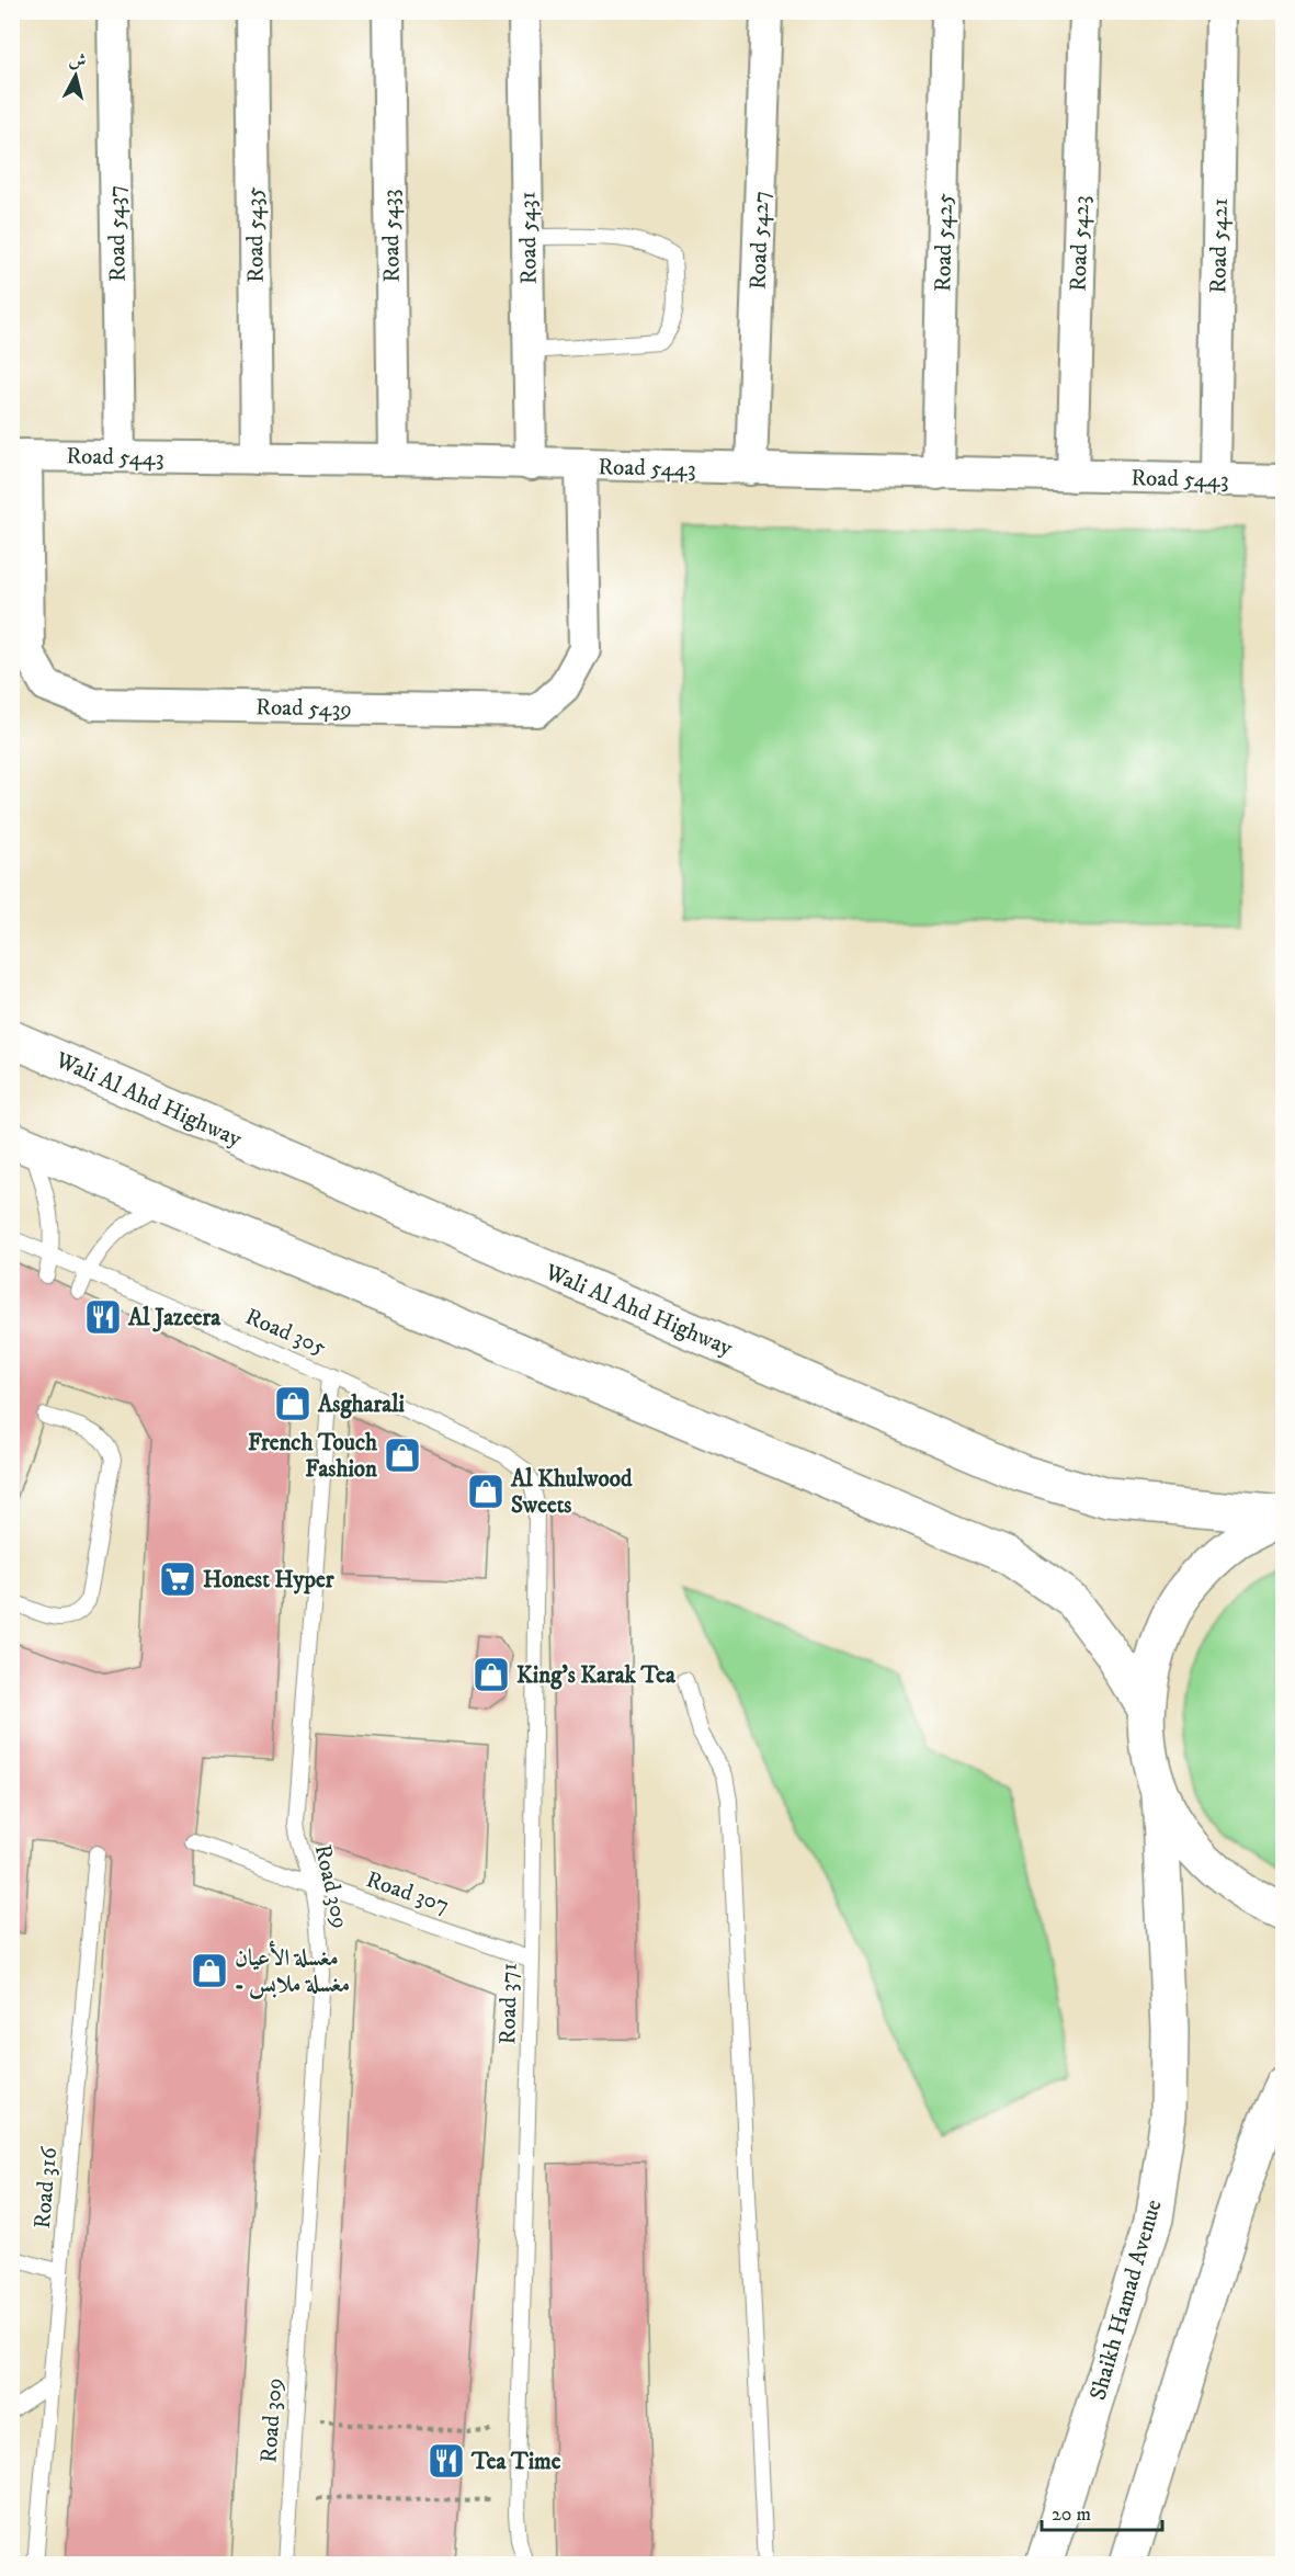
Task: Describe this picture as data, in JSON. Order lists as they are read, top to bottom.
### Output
{
  "streets": {
    "main road": ["Wali Al Ahd Highway", "Shaikh Hamad Avenue"],
    "street": [
      "Road 5437",
      "Road 5435",
      "Road 5433",
      "Road 5431",
      "Road 5427",
      "Road 5425",
      "Road 5423",
      "Road 5421",
      "Road 5443",
      "Road 5439"
    ],
    "lane": [
      "Road 305",
      "Road 309",
      "Road 307",
      "Road 371",
      "Road 316"
    ]
  },
  "crossings": [
    ["Road 5437", "Road 5443"],
    ["Road 5435", "Road 5443"],
    ["Road 5433", "Road 5443"],
    ["Road 5431", "Road 5443"],
    ["Road 5427", "Road 5443"],
    ["Road 5425", "Road 5443"],
    ["Road 5423", "Road 5443"],
    ["Road 5421", "Road 5443"],
    ["Road 5443", "Road 5439"],
    ["Road 305", "Road 309"],
    ["Road 305", "Road 371"],
    ["Road 309", "Road 307"],
    ["Road 307", "Road 371"]
  ],
  "places": {
    "restaurant": ["Al Jazeera", "Tea Time"],
    "shop": [
      "Asgharali",
      "French Touch Fashion",
      "Al Khulwood Sweets",
      "King's Karak Tea",
      "مغسلة الأعيان - مغسلة ملابس"
    ],
    "supermarket": ["Honest Hyper"]
  },
  "scale_bar": "20 m",
  "north": "top"
}
